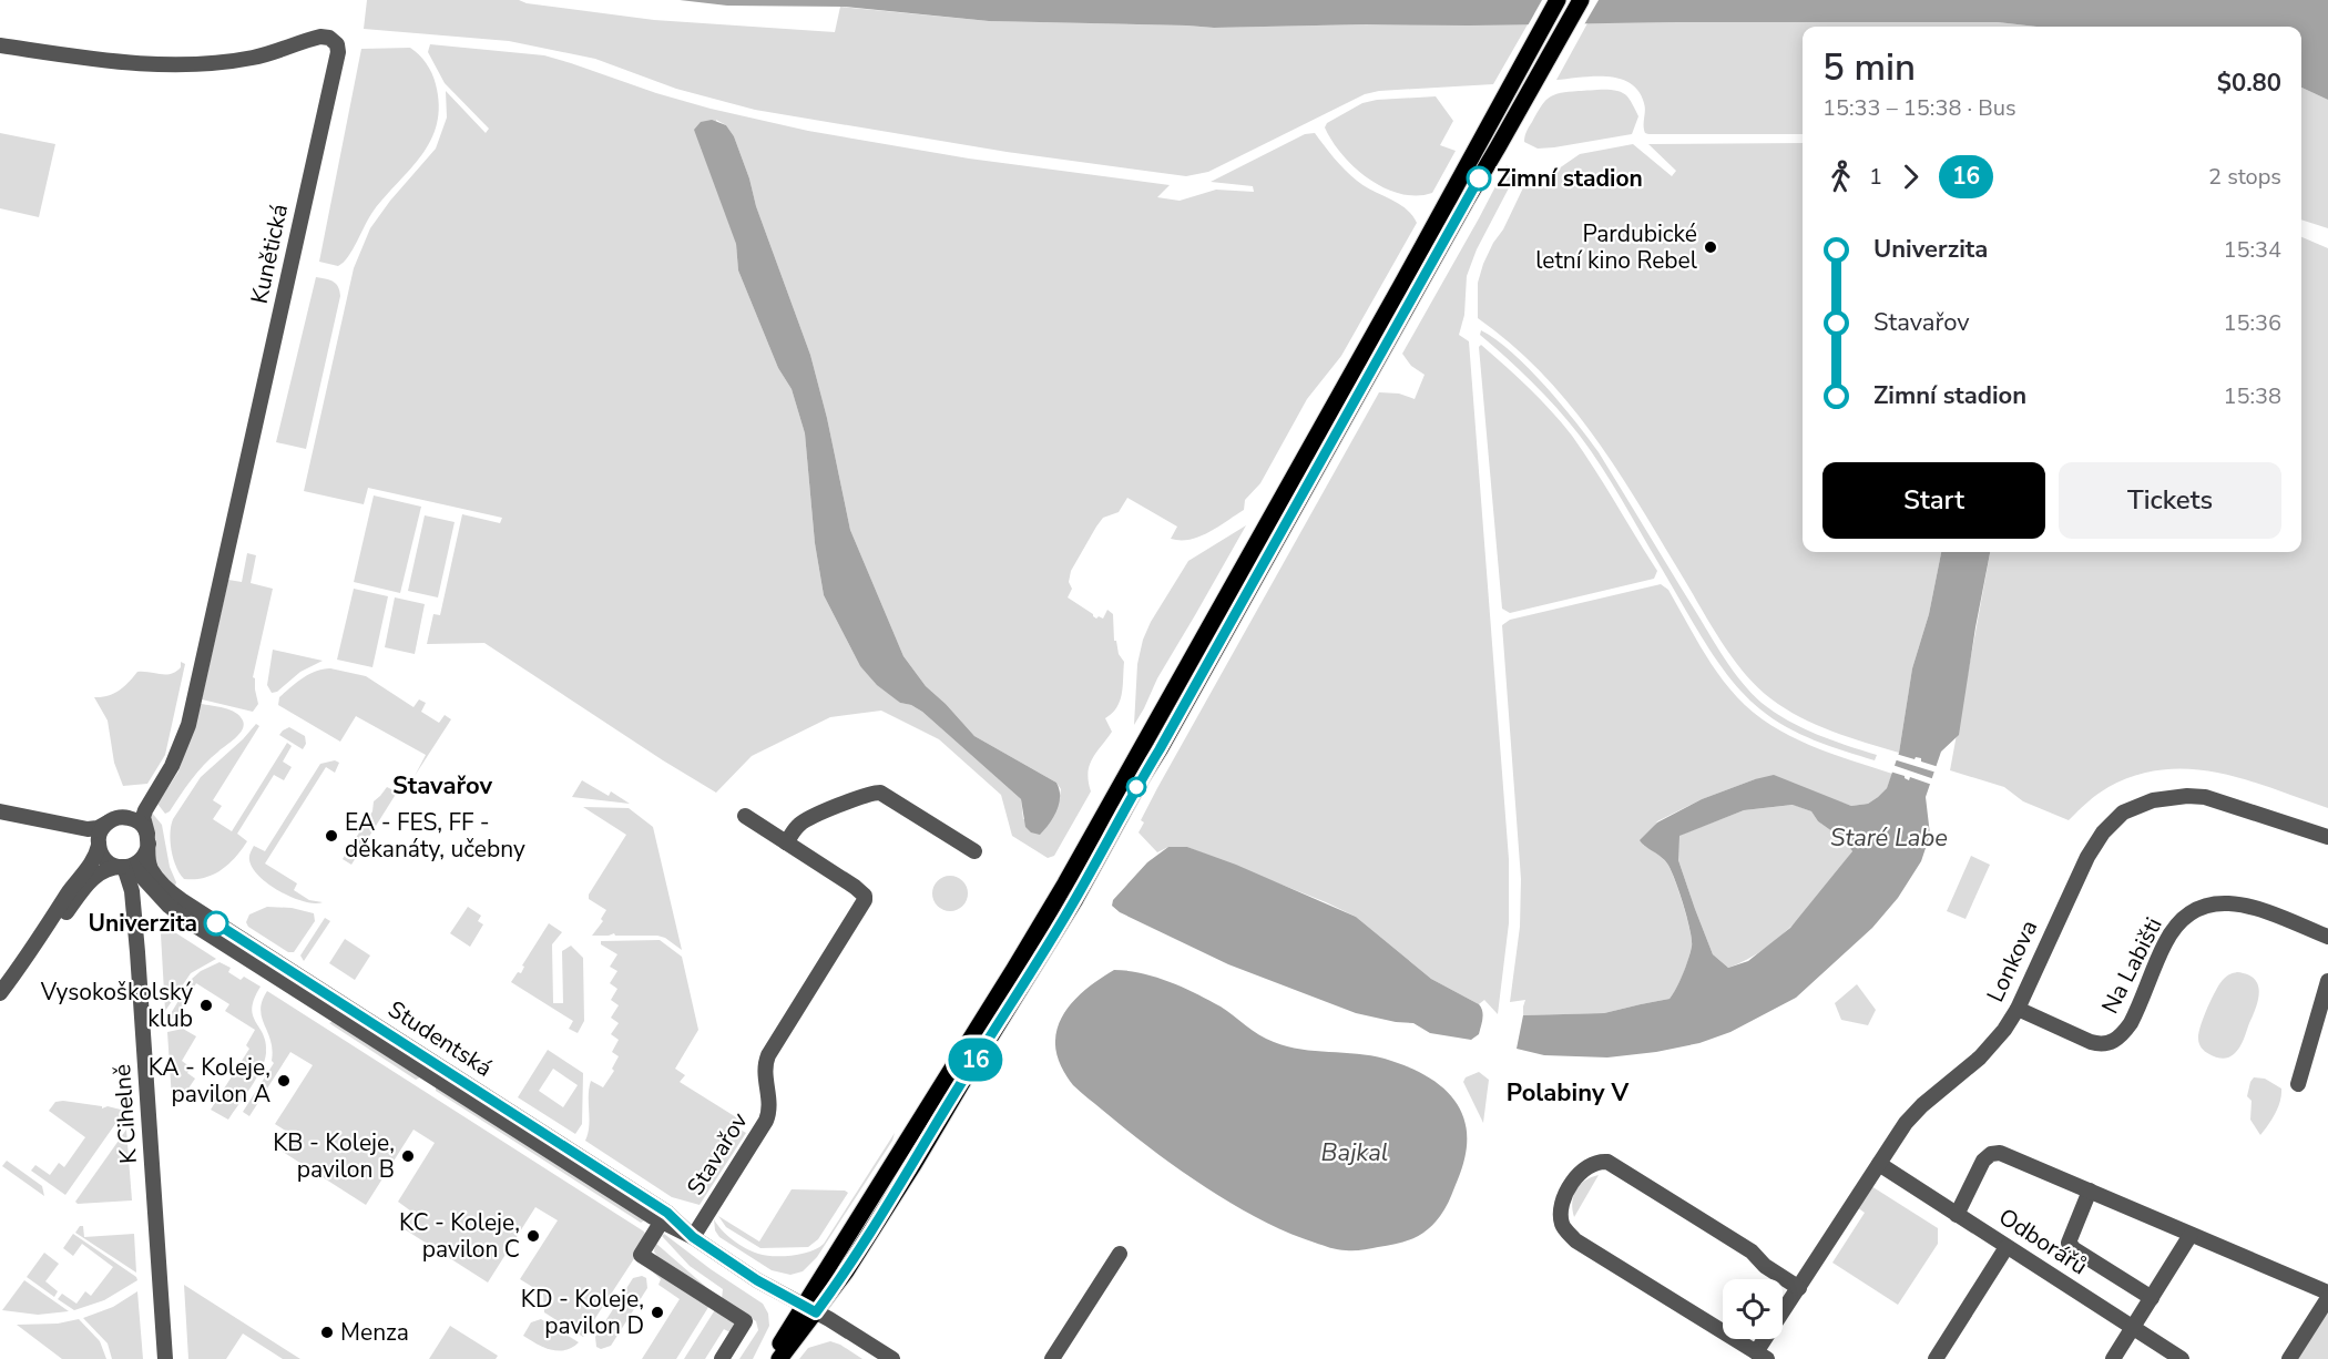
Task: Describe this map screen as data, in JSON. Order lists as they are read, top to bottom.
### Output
{
  "streets": {
    "street": [
      "Kunětická",
      "Lonkova",
      "Na Labišti",
      "Studentská",
      "K Cihelně",
      "Stavařov",
      "Odborářů"
    ]
  },
  "crossings": [
    ["Kunětická", "Studentská"],
    ["Kunětická", "K Cihelně"],
    ["Lonkova", "Na Labišti"],
    ["Lonkova", "Odborářů"],
    ["Studentská", "K Cihelně"],
    ["Studentská", "Stavařov"]
  ],
  "districts": ["Stavařov", "Polabiny V"],
  "water": ["Staré Labe", "Bajkal"],
  "places": [
    "Zimní stadion",
    "Pardubické letní kino Rebel",
    "EA - FES, FF - děkanáty, učebny",
    "Univerzita",
    "Vysokoškolský klub",
    "KA - Koleje, pavilon A",
    "KB - Koleje, pavilon B",
    "KC - Koleje, pavilon C",
    "KD - Koleje, pavilon D",
    "Menza"
  ],
  "lines": ["bus line 16"],
  "page": {
    "on_map": "16",
    "heading": ["5 min", "15:33 – 15:38 · Bus", "$0.80"],
    "legs": ["1", "16", "2 stops"],
    "list": [
      {
        "name": "Univerzita",
        "value": "15:34"
      },
      {
        "name": "Stavařov",
        "value": "15:36"
      },
      {
        "name": "Zimní stadion",
        "value": "15:38"
      }
    ],
    "buttons": ["Start", "Tickets"]
  }
}
